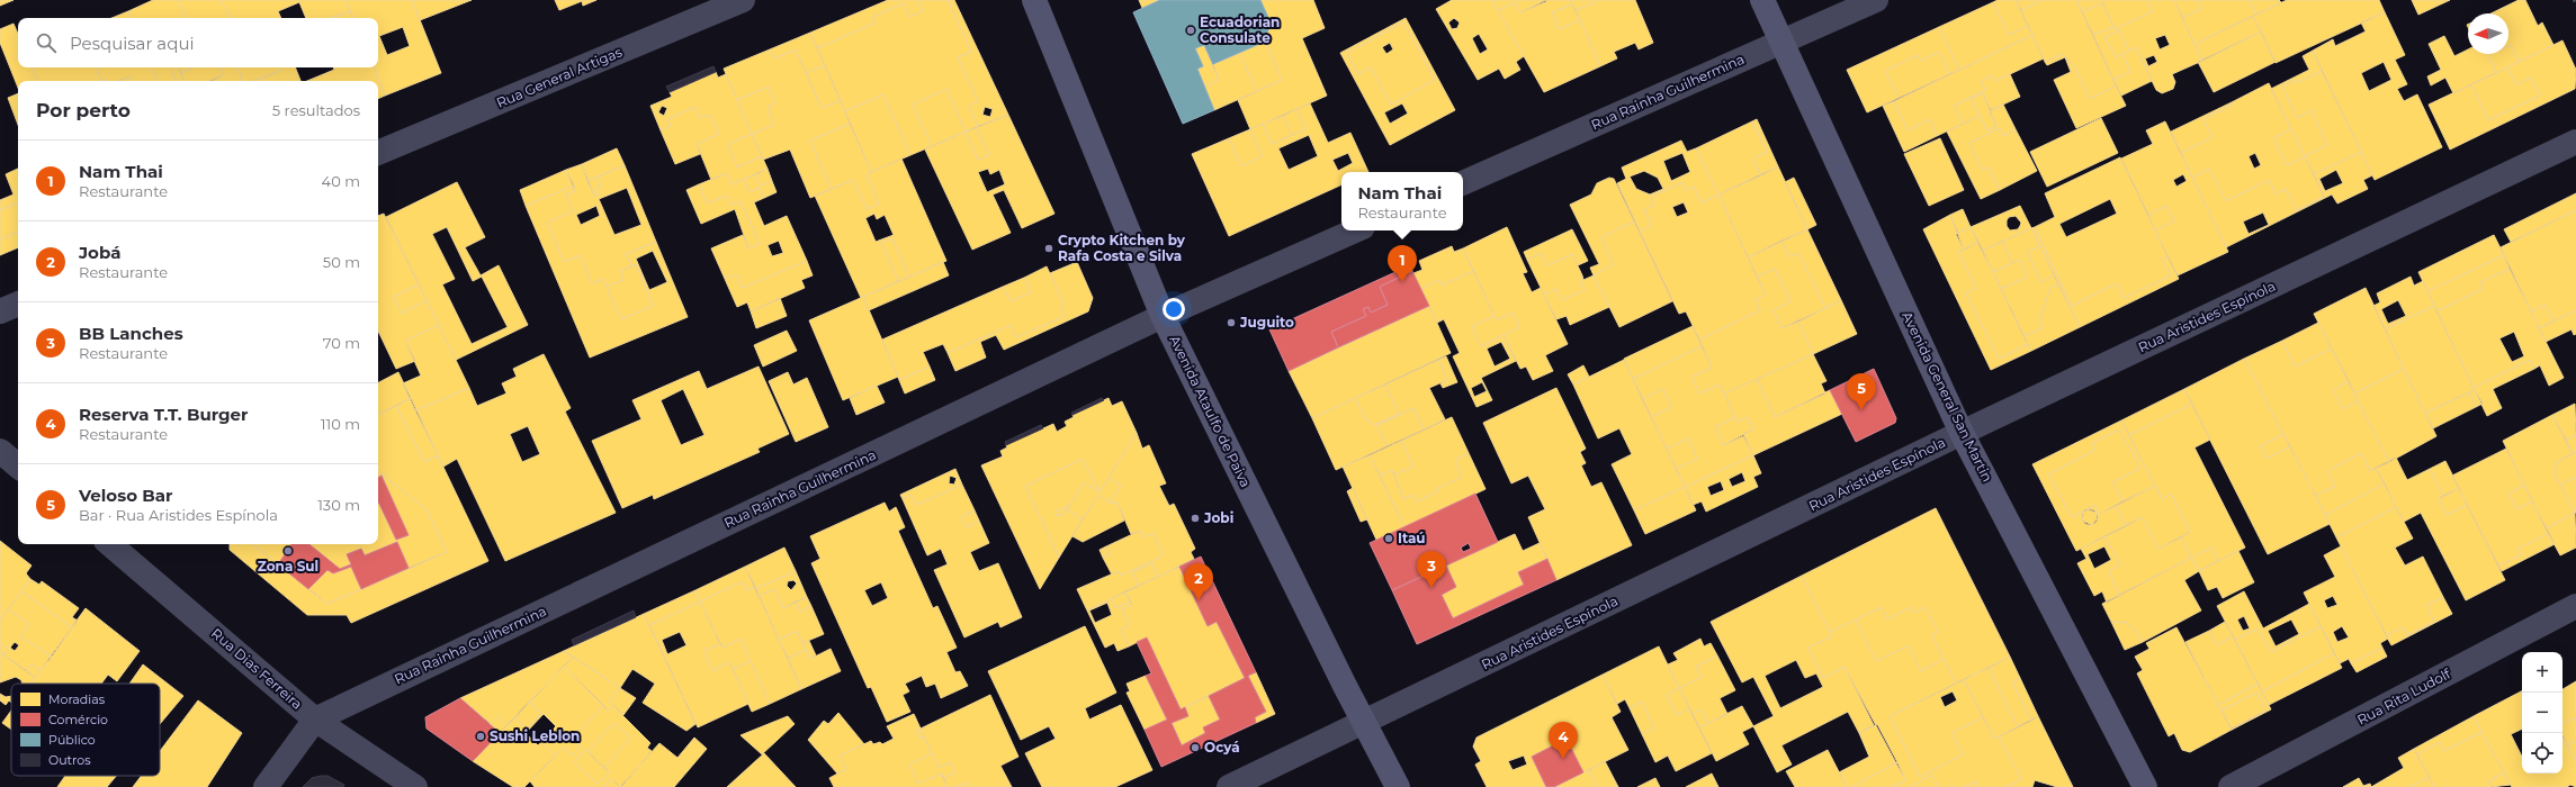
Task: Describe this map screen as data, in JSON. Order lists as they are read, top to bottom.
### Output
{
  "streets": {
    "main road": ["Avenida General San Martin", "Avenida Ataulfo de Paiva"],
    "street": [
      "Rua General Artigas",
      "Rua Rainha Guilhermina",
      "Rua Aristides Espínola",
      "Rua Dias Ferreira",
      "Rua Rita Ludolf"
    ]
  },
  "crossings": [
    ["Rua Rainha Guilhermina", "Avenida General San Martin"],
    ["Rua Rainha Guilhermina", "Avenida Ataulfo de Paiva"],
    ["Rua Rainha Guilhermina", "Rua Dias Ferreira"],
    ["Rua Aristides Espínola", "Avenida General San Martin"],
    ["Rua Aristides Espínola", "Avenida Ataulfo de Paiva"]
  ],
  "places": [
    "Ecuadorian Consulate",
    "Crypto Kitchen by Rafa Costa e Silva",
    "Juguito",
    "Jobi",
    "Itaú",
    "Zona Sul",
    "Sushi Leblon",
    "Ocyá"
  ],
  "legend": [
    "Moradias",
    "Comércio",
    "Público",
    "Outros"
  ],
  "north": "left",
  "page": {
    "search": "Pesquisar aqui",
    "heading": ["Por perto", "5 resultados"],
    "list": [
      {
        "mark": "1",
        "name": "Nam Thai",
        "note": "Restaurante",
        "value": "40 m"
      },
      {
        "mark": "2",
        "name": "Jobá",
        "note": "Restaurante",
        "value": "50 m"
      },
      {
        "mark": "3",
        "name": "BB Lanches",
        "note": "Restaurante",
        "value": "70 m"
      },
      {
        "mark": "4",
        "name": "Reserva T.T. Burger",
        "note": "Restaurante",
        "value": "110 m"
      },
      {
        "mark": "5",
        "name": "Veloso Bar",
        "note": "Bar · Rua Aristides Espínola",
        "value": "130 m"
      }
    ],
    "popup": ["Nam Thai", "Restaurante"],
    "pins": [
      "1",
      "5",
      "3",
      "2",
      "4"
    ],
    "map_buttons": ["+", "−"]
  }
}
